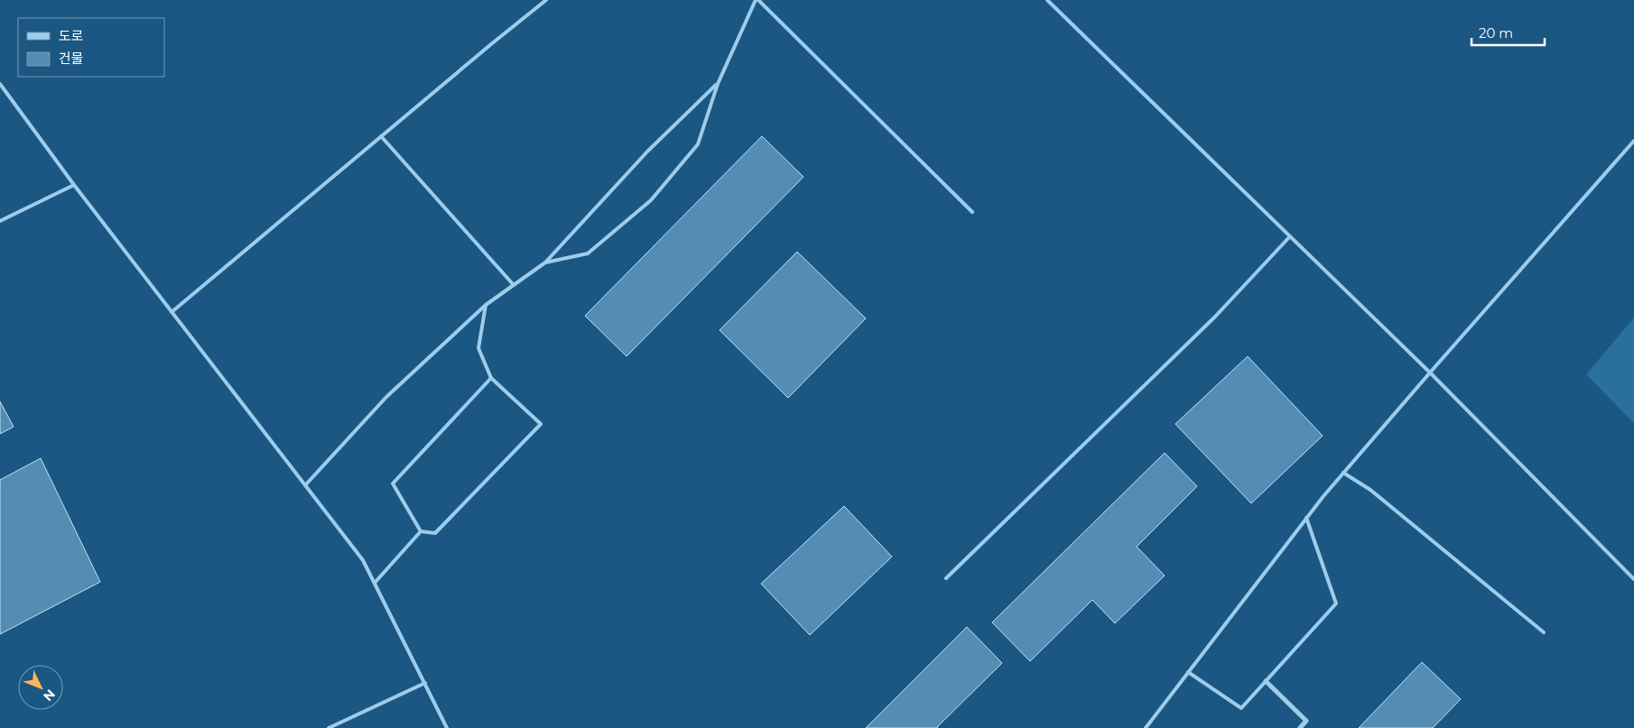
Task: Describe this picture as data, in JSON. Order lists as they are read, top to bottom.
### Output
{
  "legend": ["도로", "건물"],
  "scale_bar": "20 m",
  "north": "bottom right"
}
